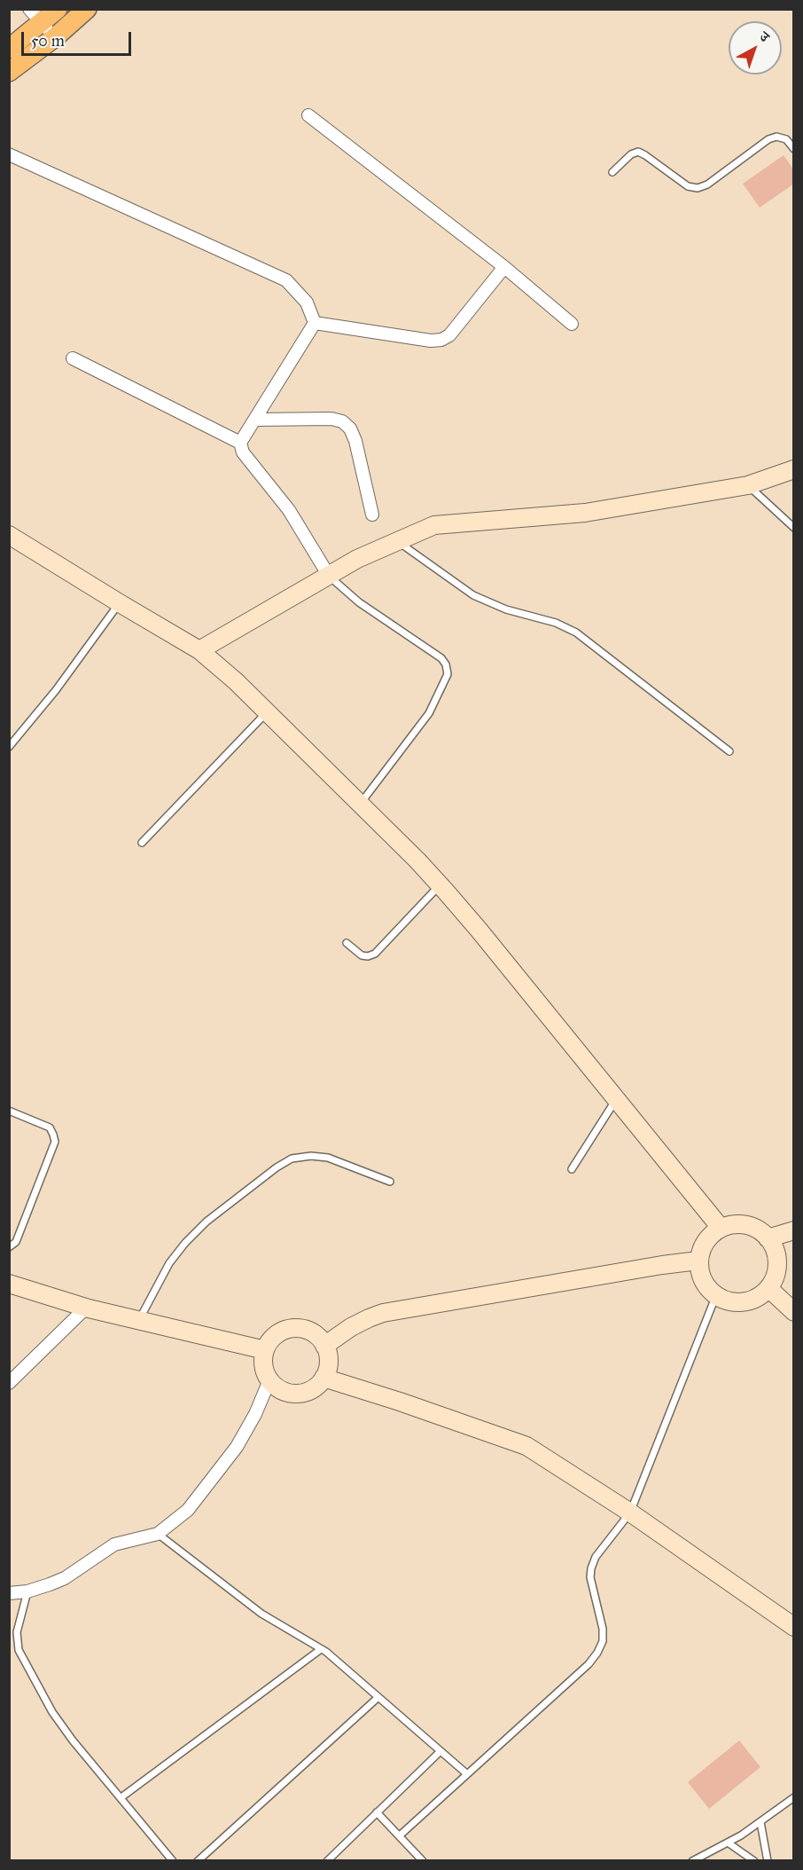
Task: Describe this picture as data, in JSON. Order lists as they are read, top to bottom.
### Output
{
  "scale_bar": "50 m",
  "north": "top right"
}
